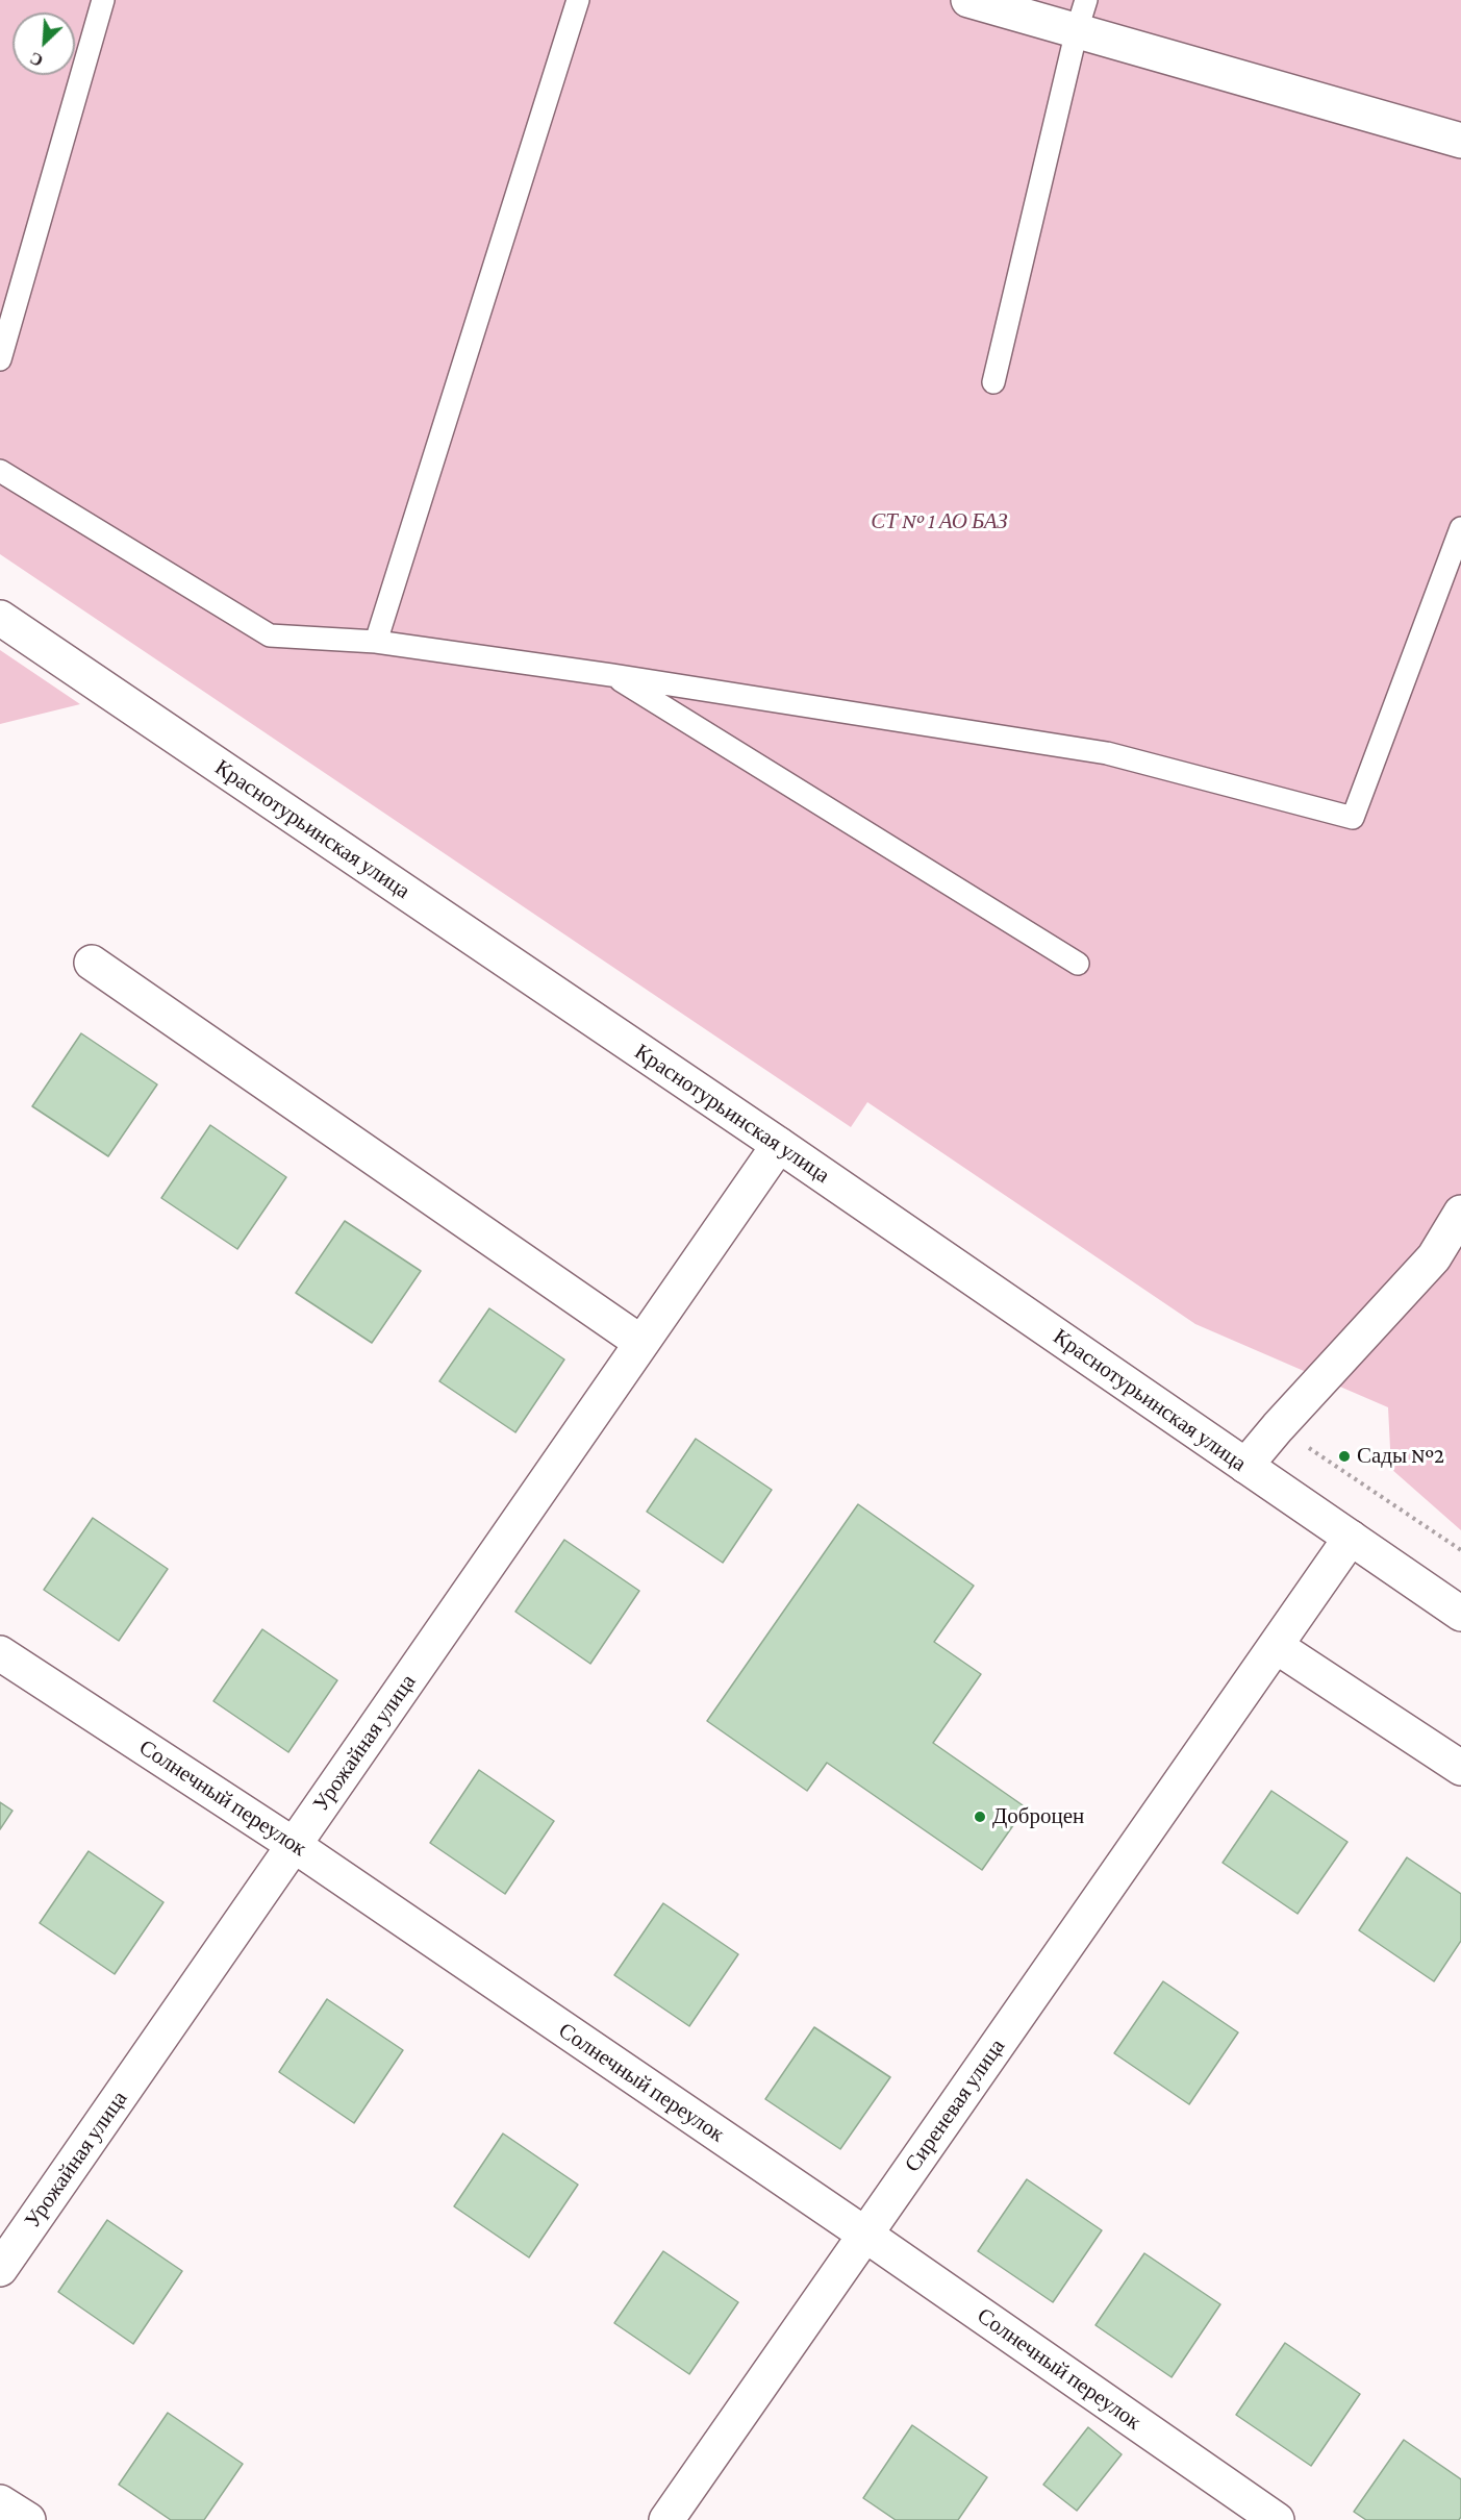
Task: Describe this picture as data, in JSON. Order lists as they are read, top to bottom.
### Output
{
  "streets": {
    "street": [
      "Краснотурьинская улица",
      "Урожайная улица",
      "Солнечный переулок",
      "Сиреневая улица"
    ]
  },
  "crossings": [
    ["Краснотурьинская улица", "Урожайная улица"],
    ["Краснотурьинская улица", "Сиреневая улица"],
    ["Урожайная улица", "Солнечный переулок"],
    ["Солнечный переулок", "Сиреневая улица"]
  ],
  "parks": ["СТ № 1 АО БАЗ"],
  "places": ["Сады №2", "Доброцен"],
  "north": "bottom left"
}
